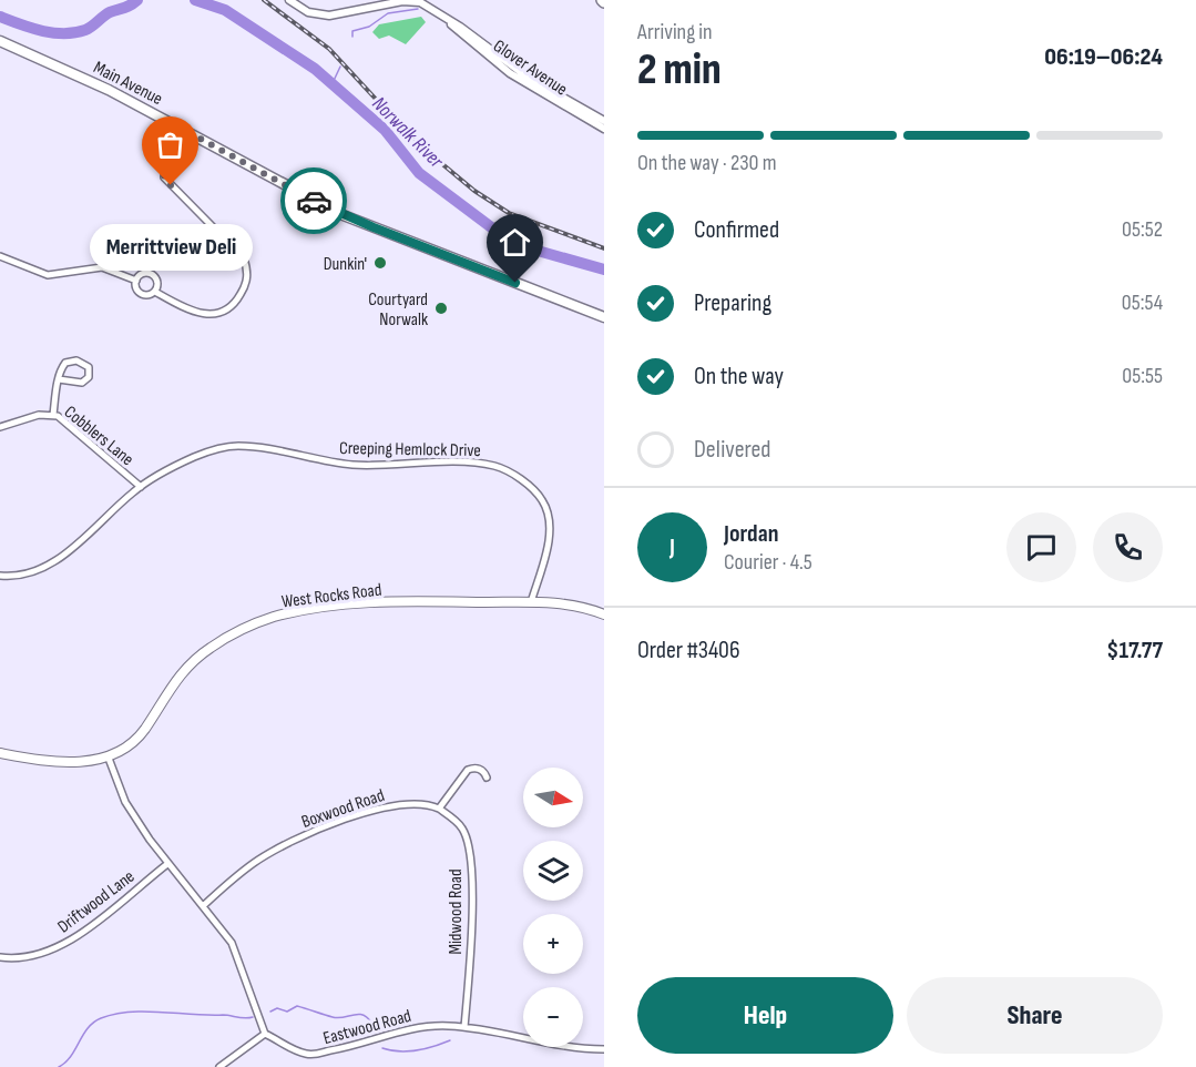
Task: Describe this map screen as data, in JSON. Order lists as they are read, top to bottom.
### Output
{
  "streets": {
    "main road": ["Main Avenue", "West Rocks Road"],
    "street": [
      "Glover Avenue",
      "Cobblers Lane",
      "Creeping Hemlock Drive",
      "Boxwood Road",
      "Driftwood Lane",
      "Midwood Road",
      "Eastwood Road"
    ]
  },
  "crossings": [
    ["Cobblers Lane", "Creeping Hemlock Drive"],
    ["Creeping Hemlock Drive", "West Rocks Road"],
    ["Boxwood Road", "Midwood Road"],
    ["Midwood Road", "Eastwood Road"]
  ],
  "water": ["Norwalk River"],
  "places": ["Merrittview Deli", "Dunkin'", "Courtyard Norwalk"],
  "north": "right",
  "page": {
    "heading": ["2 min", "Arriving in", "06:19–06:24"],
    "panel": [
      "Jordan",
      "Courier · 4.5",
      "Order #3406",
      "$17.77"
    ],
    "bar": "On the way · 230 m",
    "list": [
      ["Confirmed", "05:52"],
      ["Preparing", "05:54"],
      ["On the way", "05:55"],
      "Delivered"
    ],
    "bubble": "Merrittview Deli",
    "round": "J",
    "map_buttons": ["+", "−"],
    "buttons": ["Help", "Share"]
  }
}
